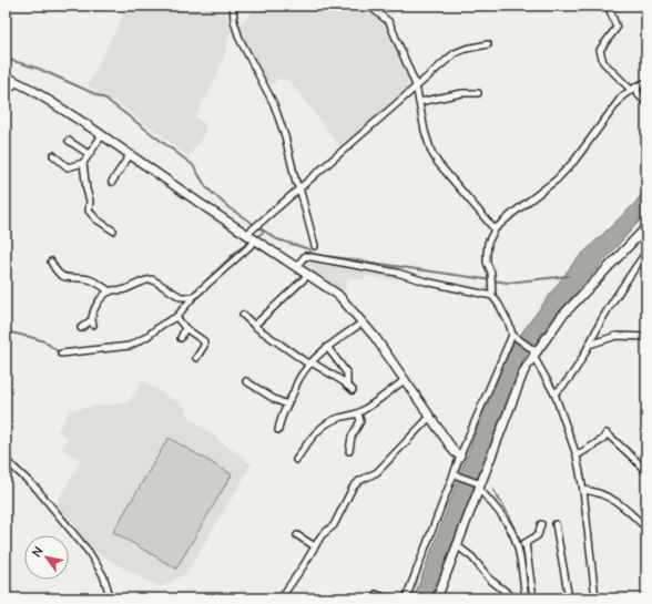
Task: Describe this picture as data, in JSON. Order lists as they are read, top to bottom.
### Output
{
  "north": "top left"
}
